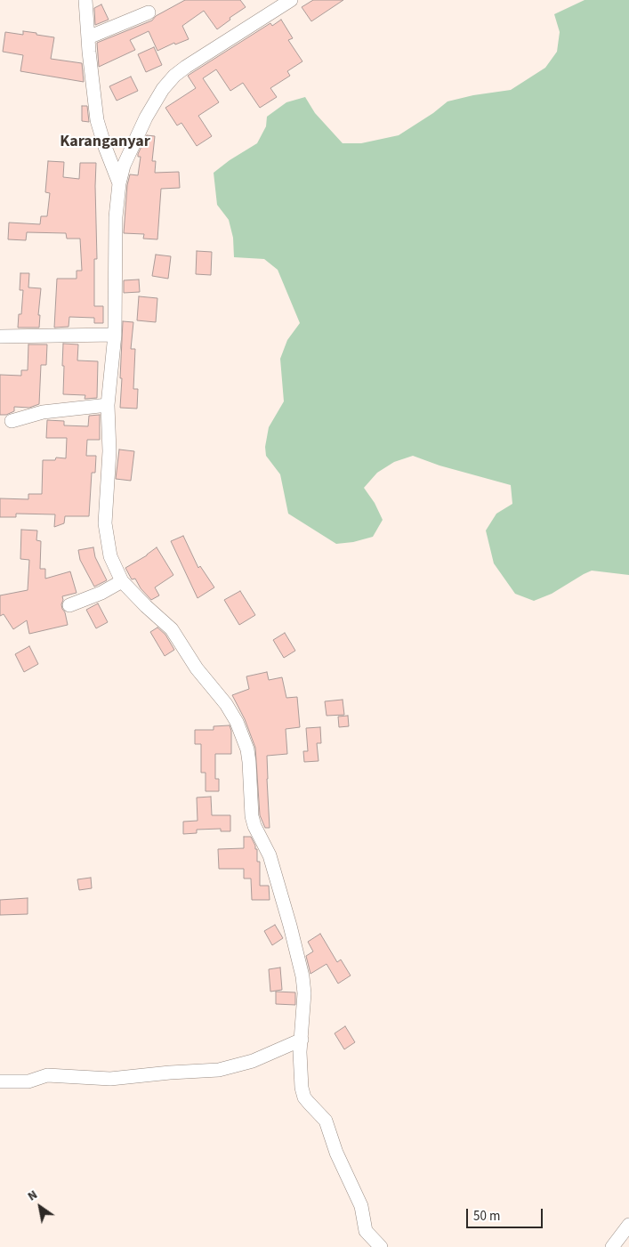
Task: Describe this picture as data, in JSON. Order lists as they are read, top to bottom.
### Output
{
  "districts": ["Karanganyar"],
  "scale_bar": "50 m",
  "north": "top left"
}
